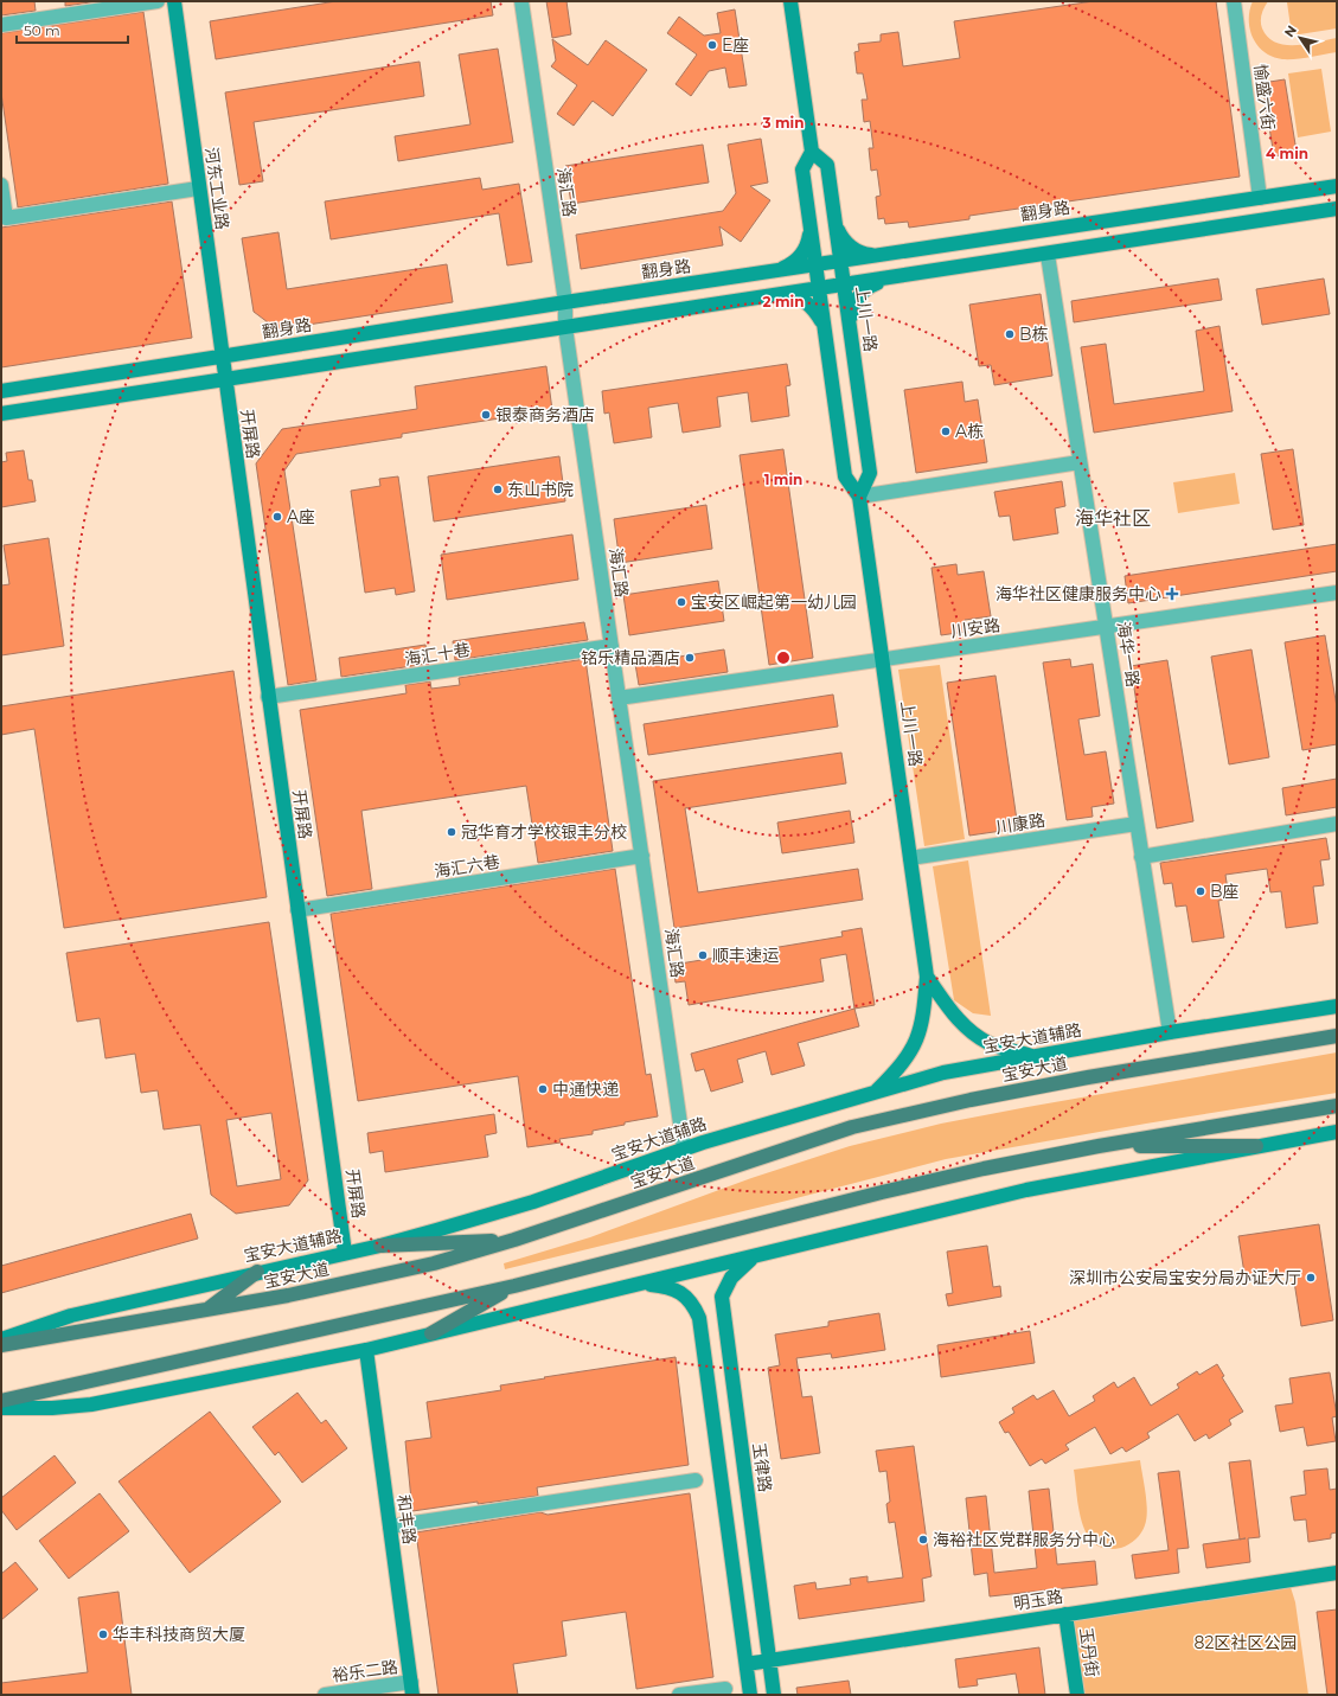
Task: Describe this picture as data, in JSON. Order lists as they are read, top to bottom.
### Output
{
  "streets": {
    "main road": [
      "河东工业路",
      "翻身路",
      "上川一路",
      "开屏路",
      "宝安大道辅路",
      "宝安大道",
      "玉律路",
      "和丰路",
      "明玉路",
      "玉丹街"
    ],
    "street": [
      "愉盛六街",
      "海汇路",
      "川安路",
      "海汇十巷",
      "海华一路",
      "川康路",
      "海汇六巷",
      "裕乐二路"
    ]
  },
  "crossings": [
    ["愉盛六街", "翻身路"],
    ["河东工业路", "翻身路"],
    ["河东工业路", "开屏路"],
    ["海汇路", "翻身路"],
    ["海汇路", "川安路"],
    ["海汇路", "海汇十巷"],
    ["海汇路", "海汇六巷"],
    ["海汇路", "宝安大道辅路"],
    ["翻身路", "上川一路"],
    ["上川一路", "川安路"],
    ["上川一路", "川康路"],
    ["上川一路", "宝安大道辅路"],
    ["开屏路", "海汇十巷"],
    ["开屏路", "海汇六巷"],
    ["开屏路", "宝安大道辅路"],
    ["川安路", "海华一路"],
    ["海华一路", "川康路"],
    ["海华一路", "宝安大道辅路"],
    ["玉律路", "明玉路"],
    ["和丰路", "裕乐二路"],
    ["明玉路", "玉丹街"]
  ],
  "districts": ["海华社区"],
  "parks": ["82区社区公园"],
  "places": {
    "other": [
      "E座",
      "B栋",
      "银泰商务酒店",
      "A栋",
      "东山书院",
      "A座",
      "宝安区崛起第一幼儿园",
      "铭乐精品酒店",
      "冠华育才学校银丰分校",
      "B座",
      "顺丰速运",
      "中通快递",
      "深圳市公安局宝安分局办证大厅",
      "海裕社区党群服务分中心",
      "华丰科技商贸大厦"
    ],
    "health": ["海华社区健康服务中心"]
  },
  "scale_bar": "50 m",
  "north": "top left",
  "rings": [
    "3 min",
    "4 min",
    "2 min",
    "1 min"
  ]
}
